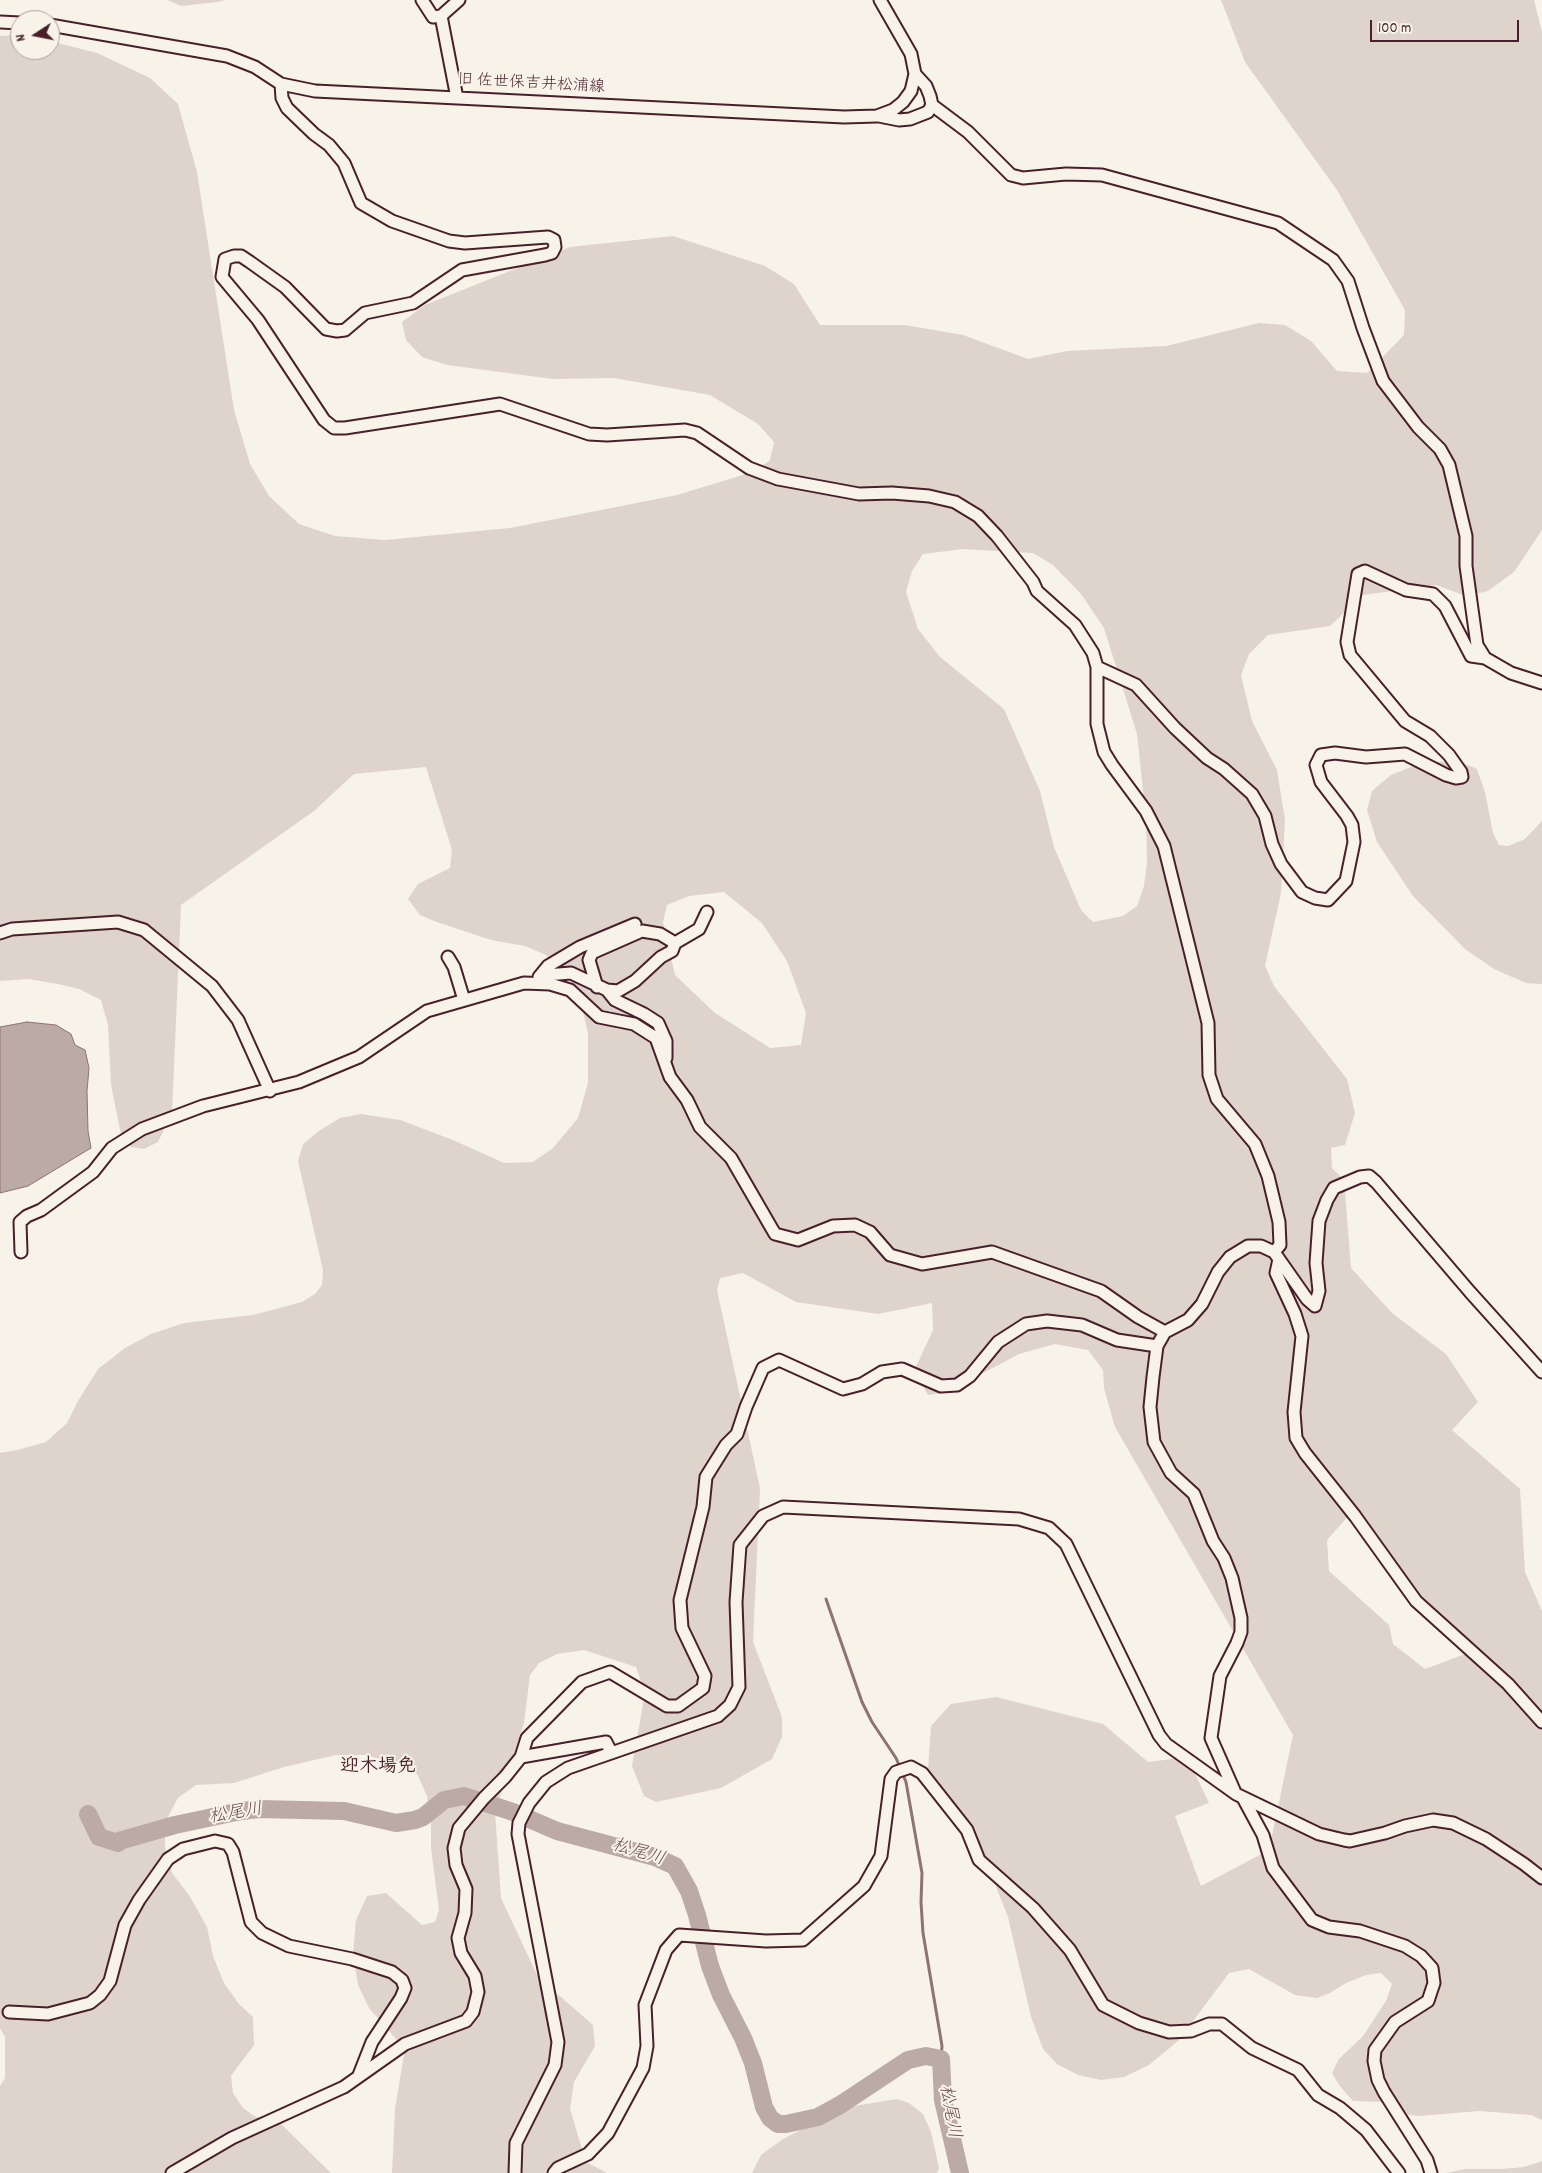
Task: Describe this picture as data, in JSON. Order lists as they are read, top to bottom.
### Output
{
  "streets": {
    "street": ["旧 佐世保吉井松浦線"]
  },
  "districts": ["迎木場免"],
  "water": ["松尾川"],
  "scale_bar": "100 m",
  "north": "left"
}
